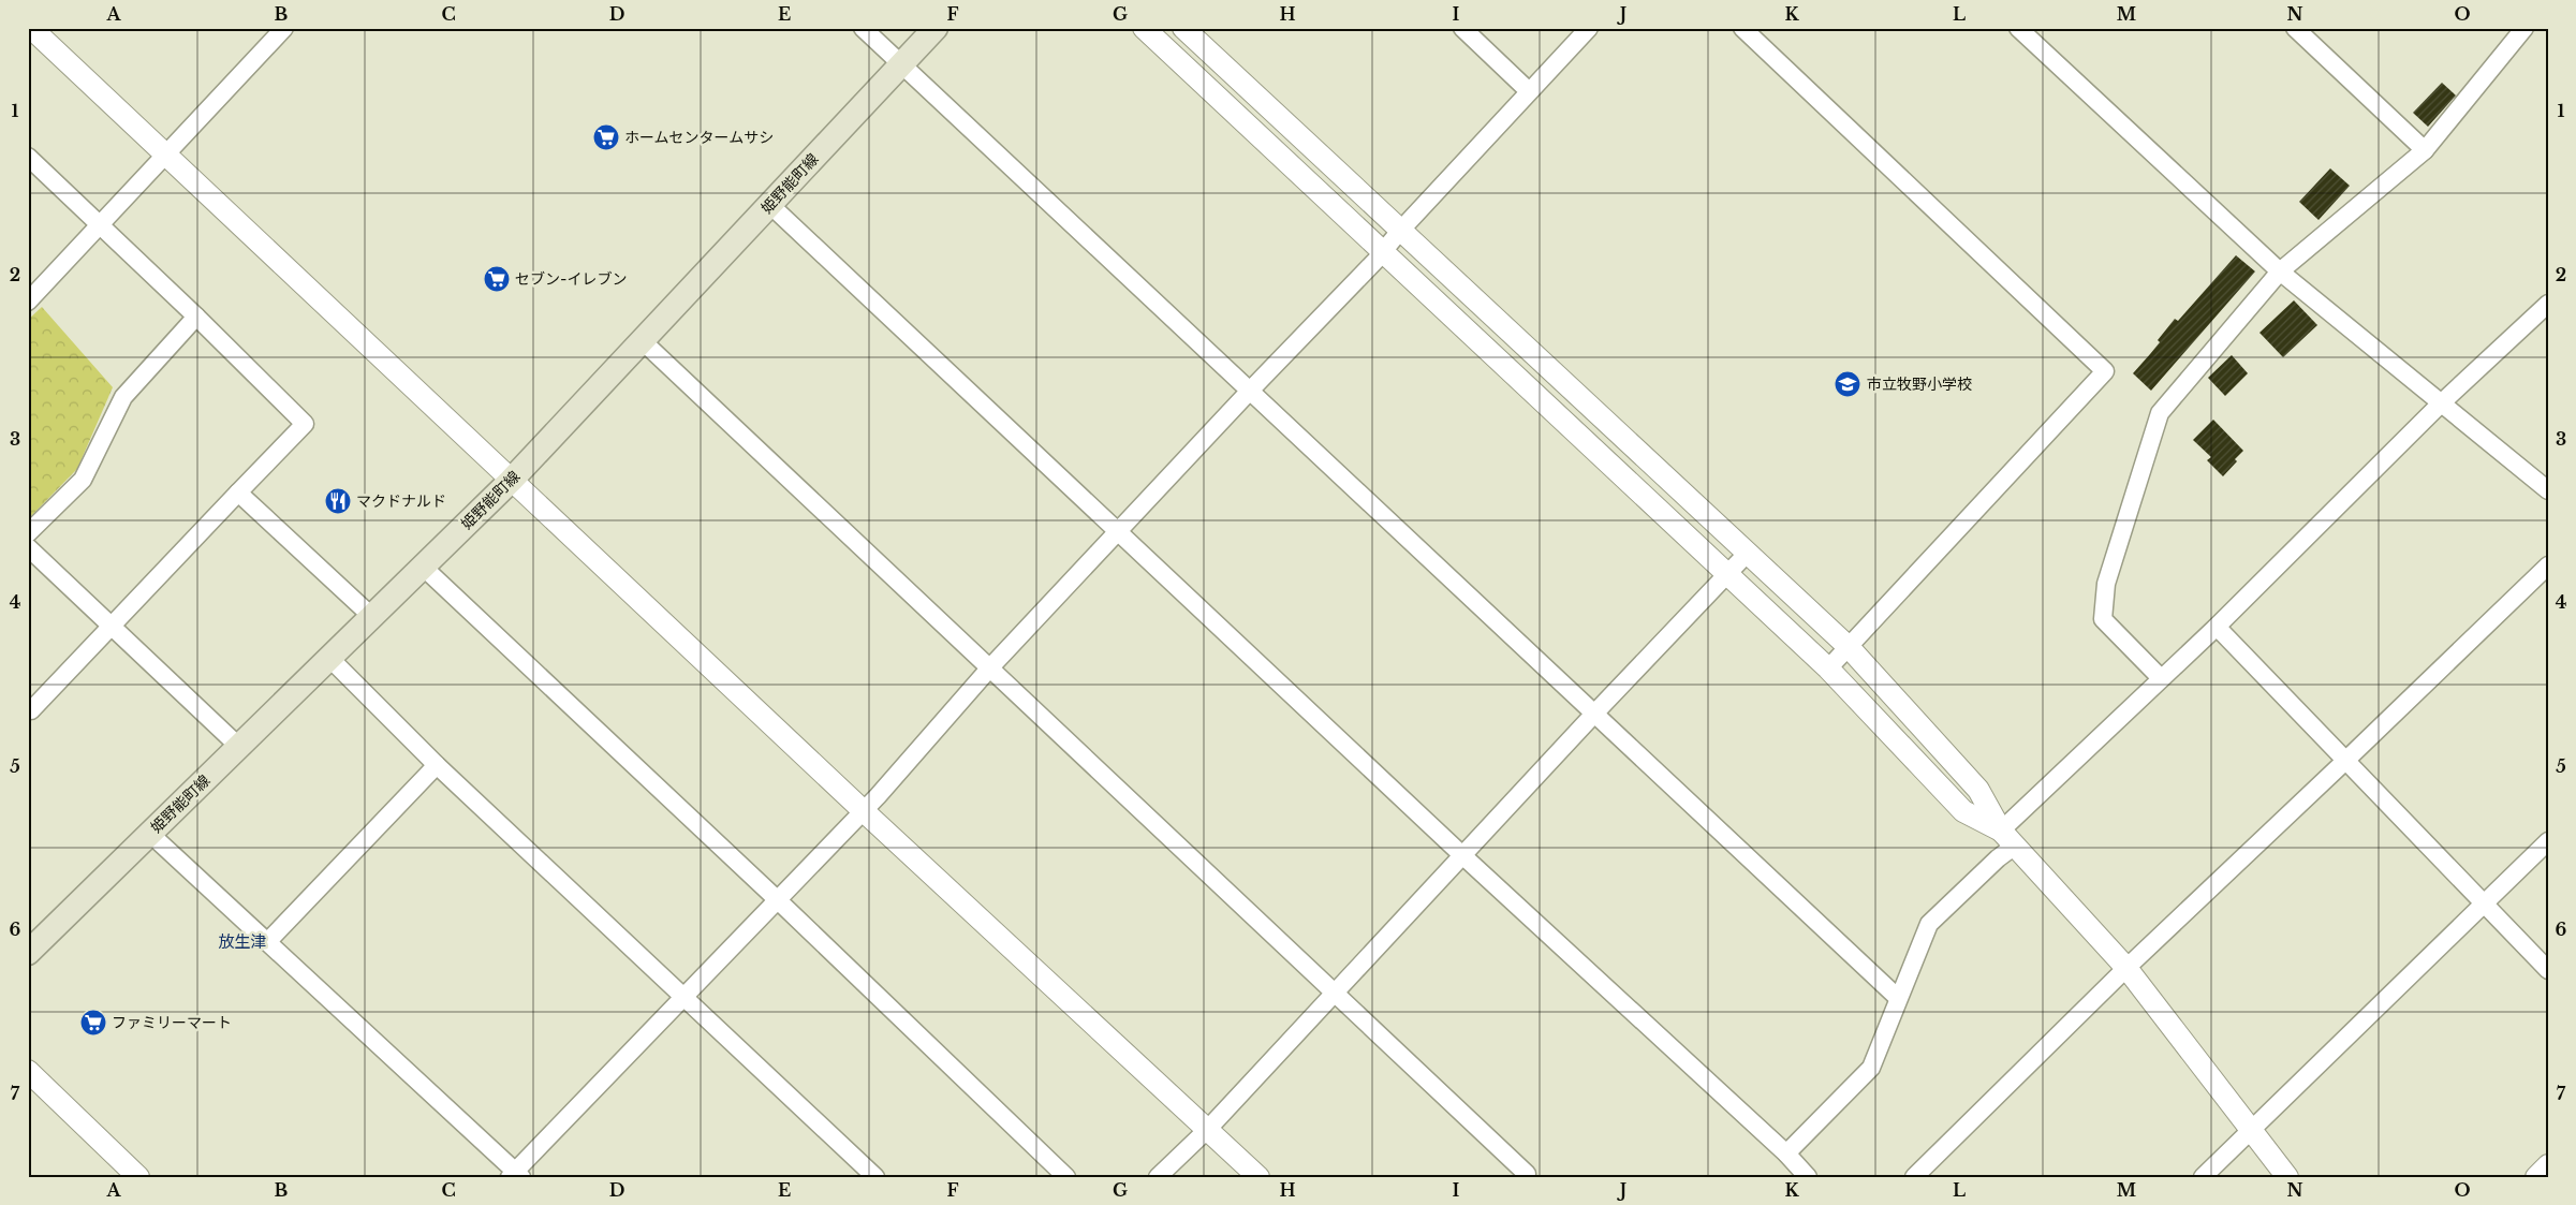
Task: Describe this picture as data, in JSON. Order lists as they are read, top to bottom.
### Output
{
  "streets": {
    "main road": ["姫野能町線"]
  },
  "districts": ["放生津"],
  "places": {
    "supermarket": ["ホームセンタームサシ", "セブン-イレブン", "ファミリーマート"],
    "school or university": ["市立牧野小学校"],
    "restaurant": ["マクドナルド"]
  },
  "grid": {
    "columns": [
      "A",
      "B",
      "C",
      "D",
      "E",
      "F",
      "G",
      "H",
      "I",
      "J",
      "K",
      "L",
      "M",
      "N",
      "O"
    ],
    "rows": [
      "1",
      "2",
      "3",
      "4",
      "5",
      "6",
      "7"
    ]
  }
}
